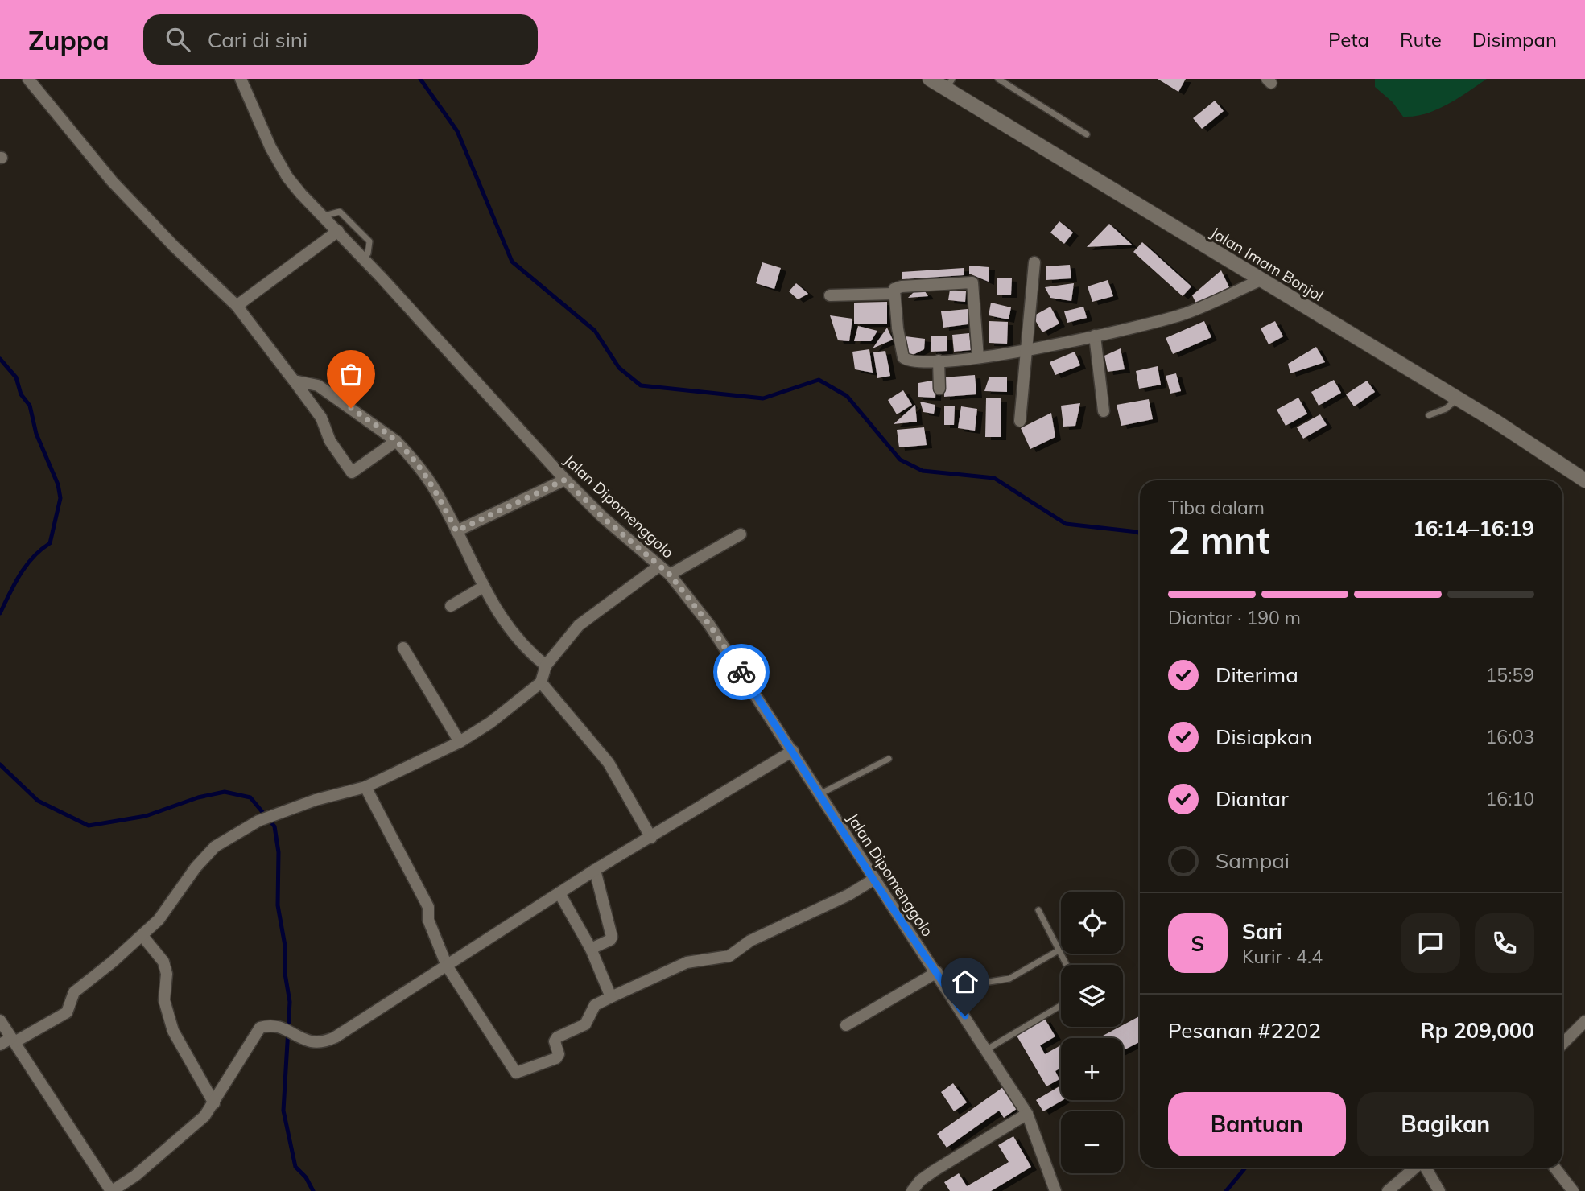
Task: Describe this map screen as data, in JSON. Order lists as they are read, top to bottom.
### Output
{
  "streets": {
    "main road": ["Jalan Imam Bonjol"],
    "street": ["Jalan Dipomenggolo"]
  },
  "page": {
    "header": "Zuppa",
    "search": "Cari di sini",
    "nav": ["Peta", "Rute", "Disimpan"],
    "heading": ["2 mnt", "Tiba dalam", "16:14–16:19"],
    "panel": [
      "Sari",
      "Kurir · 4.4",
      "Pesanan #2202",
      "Rp 209,000"
    ],
    "bar": "Diantar · 190 m",
    "list": [
      ["Diterima", "15:59"],
      ["Disiapkan", "16:03"],
      ["Diantar", "16:10"],
      "Sampai"
    ],
    "map_buttons": ["+", "−"],
    "round": "S",
    "buttons": ["Bantuan", "Bagikan"]
  }
}
